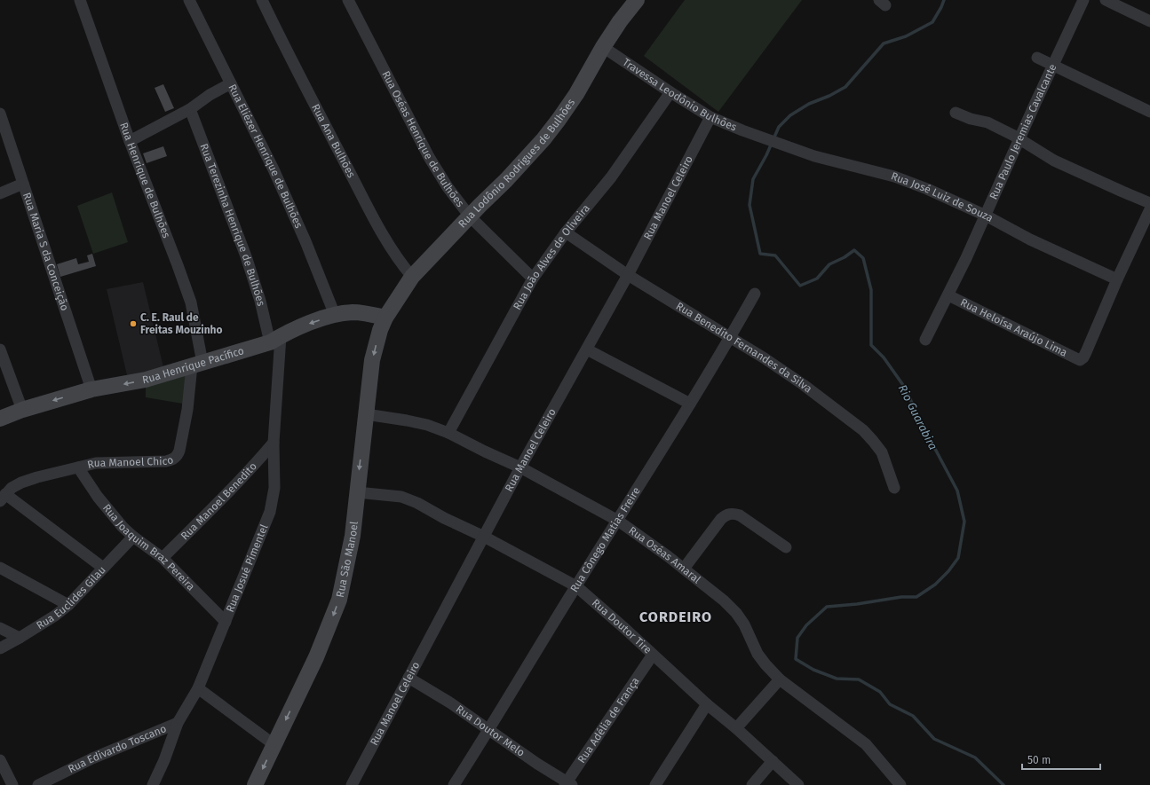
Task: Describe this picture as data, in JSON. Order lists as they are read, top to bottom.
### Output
{
  "streets": {
    "main road": ["Rua Lodônio Rodrigues de Bulhões", "Rua Henrique Pacífico", "Rua São Manoel"],
    "street": [
      "Travessa Leodônio Bulhões",
      "Rua Paulo Jeremias Cavalcante",
      "Rua Oséas Henrique de Bulhões",
      "Rua Ana Bulhões",
      "Rua Eliézer Henrique de Bulhões",
      "Rua Henrique de Bulhões",
      "Rua Manoel Celeiro",
      "Rua José Luiz de Souza",
      "Rua Terezinha Henrique de Bulhões",
      "Rua Maria S da Conceição",
      "Rua João Alves de Oliveira",
      "Rua Heloísa Araújo Lima",
      "Rua Benedito Fernandes da Silva",
      "Rua Manoel Chico",
      "Rua Manoel Benedito",
      "Rua Cônego Matias Freire",
      "Rua Joaquim Braz Pereira",
      "Rua Oséas Amaral",
      "Rua Josué Pimentel",
      "Rua Euclides Gilau",
      "Rua Doutor Tire",
      "Rua Adélia de França",
      "Rua Doutor Melo",
      "Rua Edivardo Toscano"
    ]
  },
  "crossings": [
    ["Travessa Leodônio Bulhões", "Rua Lodônio Rodrigues de Bulhões"],
    ["Travessa Leodônio Bulhões", "Rua Manoel Celeiro"],
    ["Travessa Leodônio Bulhões", "Rua José Luiz de Souza"],
    ["Travessa Leodônio Bulhões", "Rua João Alves de Oliveira"],
    ["Rua Paulo Jeremias Cavalcante", "Rua José Luiz de Souza"],
    ["Rua Paulo Jeremias Cavalcante", "Rua Heloísa Araújo Lima"],
    ["Rua Oséas Henrique de Bulhões", "Rua Lodônio Rodrigues de Bulhões"],
    ["Rua Oséas Henrique de Bulhões", "Rua João Alves de Oliveira"],
    ["Rua Ana Bulhões", "Rua Lodônio Rodrigues de Bulhões"],
    ["Rua Eliézer Henrique de Bulhões", "Rua Henrique Pacífico"],
    ["Rua Lodônio Rodrigues de Bulhões", "Rua Henrique Pacífico"],
    ["Rua Lodônio Rodrigues de Bulhões", "Rua São Manoel"],
    ["Rua Henrique de Bulhões", "Rua Henrique Pacífico"],
    ["Rua Henrique de Bulhões", "Rua Manoel Chico"],
    ["Rua Manoel Celeiro", "Rua Benedito Fernandes da Silva"],
    ["Rua Manoel Celeiro", "Rua Oséas Amaral"],
    ["Rua Manoel Celeiro", "Rua Doutor Tire"],
    ["Rua Manoel Celeiro", "Rua Doutor Melo"],
    ["Rua José Luiz de Souza", "Rua Heloísa Araújo Lima"],
    ["Rua Terezinha Henrique de Bulhões", "Rua Henrique Pacífico"],
    ["Rua Terezinha Henrique de Bulhões", "Rua Josué Pimentel"],
    ["Rua Maria S da Conceição", "Rua Henrique Pacífico"],
    ["Rua João Alves de Oliveira", "Rua Benedito Fernandes da Silva"],
    ["Rua João Alves de Oliveira", "Rua Oséas Amaral"],
    ["Rua Benedito Fernandes da Silva", "Rua Cônego Matias Freire"],
    ["Rua Henrique Pacífico", "Rua Manoel Chico"],
    ["Rua Henrique Pacífico", "Rua São Manoel"],
    ["Rua Henrique Pacífico", "Rua Josué Pimentel"],
    ["Rua Manoel Chico", "Rua Joaquim Braz Pereira"],
    ["Rua Manoel Benedito", "Rua Joaquim Braz Pereira"],
    ["Rua Manoel Benedito", "Rua Josué Pimentel"],
    ["Rua Cônego Matias Freire", "Rua Oséas Amaral"],
    ["Rua Cônego Matias Freire", "Rua Doutor Tire"],
    ["Rua Cônego Matias Freire", "Rua Doutor Melo"],
    ["Rua Joaquim Braz Pereira", "Rua Josué Pimentel"],
    ["Rua Joaquim Braz Pereira", "Rua Euclides Gilau"],
    ["Rua Oséas Amaral", "Rua São Manoel"],
    ["Rua São Manoel", "Rua Doutor Tire"],
    ["Rua Josué Pimentel", "Rua Edivardo Toscano"],
    ["Rua Doutor Tire", "Rua Adélia de França"],
    ["Rua Adélia de França", "Rua Doutor Melo"]
  ],
  "one_way": ["Rua Henrique Pacífico", "Rua São Manoel"],
  "districts": ["CORDEIRO"],
  "water": ["Rio Guarabira"],
  "places": ["C. E. Raul de Freitas Mouzinho"],
  "scale_bar": "50 m"
}
